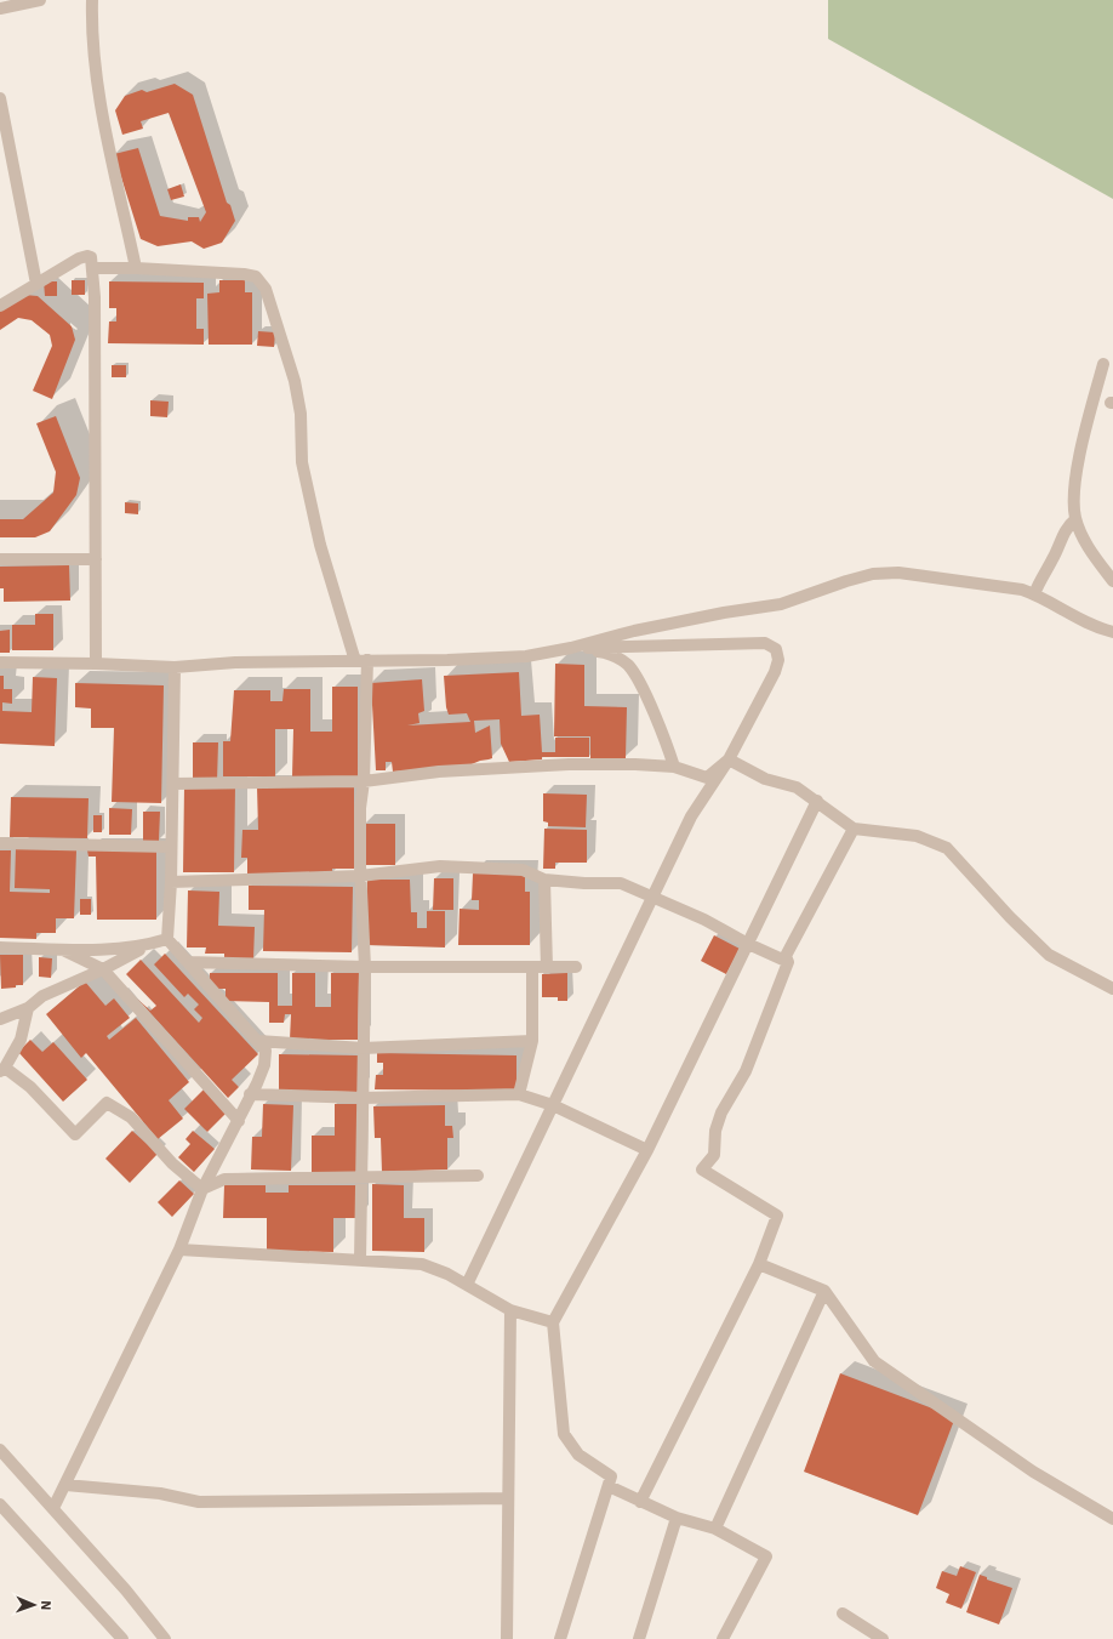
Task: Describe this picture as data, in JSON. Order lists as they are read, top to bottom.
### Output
{
  "north": "right"
}
